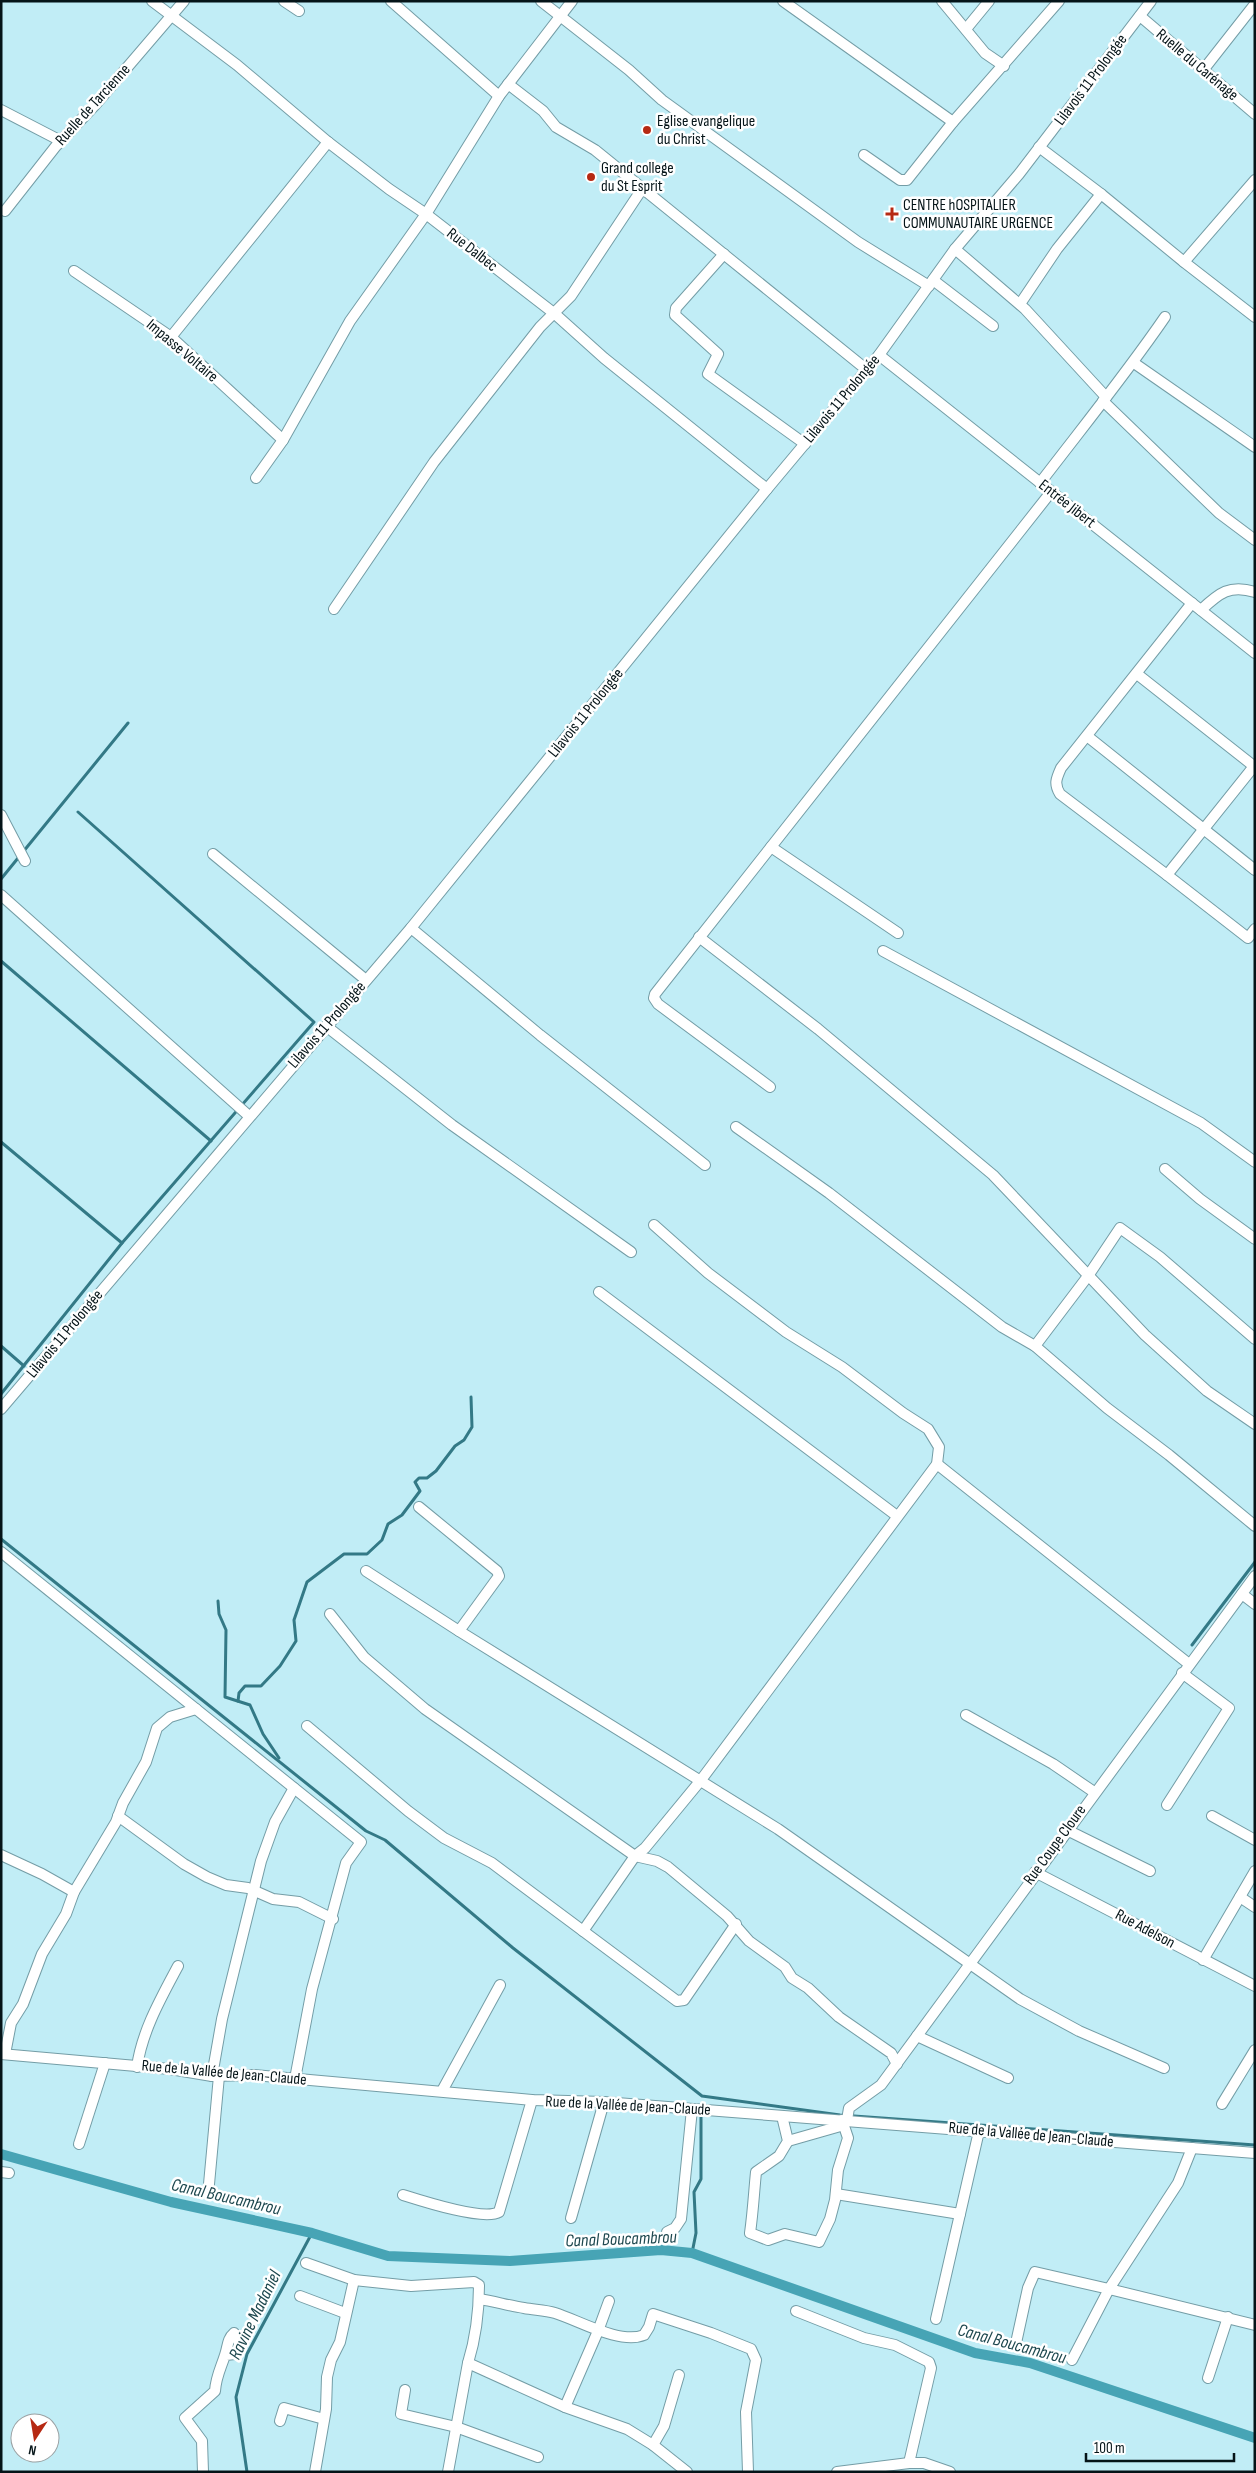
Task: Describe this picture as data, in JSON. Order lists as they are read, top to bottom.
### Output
{
  "streets": {
    "street": [
      "Ruelle du Carénage",
      "Lilavois 11 Prolongée",
      "Ruelle de Tarcienne",
      "Rue Dalbec",
      "Impasse Voltaire",
      "Entrée Jibert",
      "Rue Coupe Cloure",
      "Rue Adelson",
      "Rue de la Vallée de Jean-Claude"
    ]
  },
  "crossings": [
    ["Ruelle du Carénage", "Lilavois 11 Prolongée"],
    ["Lilavois 11 Prolongée", "Rue Dalbec"],
    ["Lilavois 11 Prolongée", "Entrée Jibert"],
    ["Ruelle de Tarcienne", "Rue Dalbec"],
    ["Rue Coupe Cloure", "Rue Adelson"],
    ["Rue Coupe Cloure", "Rue de la Vallée de Jean-Claude"]
  ],
  "water": ["Canal Boucambrou", "Ravine Madaniel"],
  "places": {
    "other": ["Eglise evangelique du Christ", "Grand college du St Esprit"],
    "health": ["CENTRE hOSPITALIER COMMUNAUTAIRE URGENCE"]
  },
  "scale_bar": "100 m",
  "north": "bottom"
}
